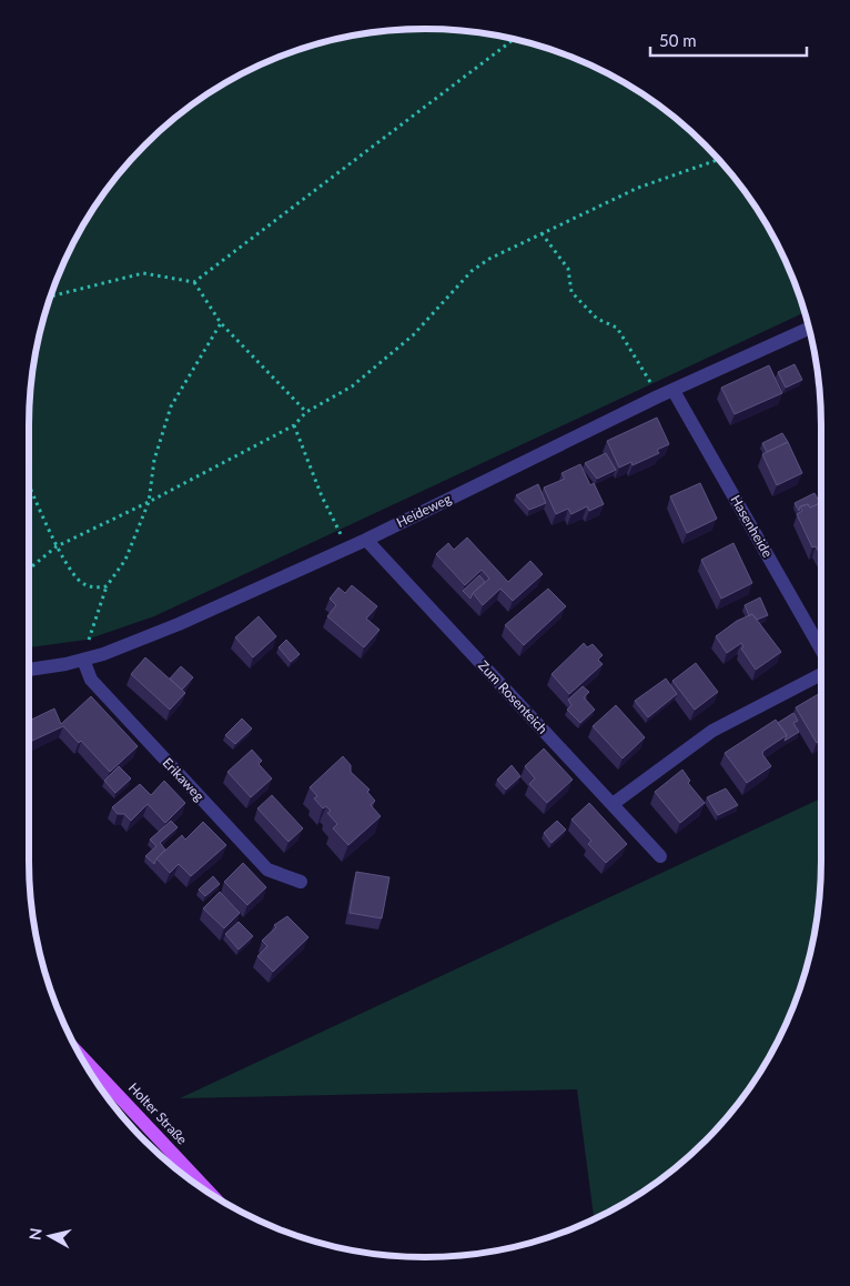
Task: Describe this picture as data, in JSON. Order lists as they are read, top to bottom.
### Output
{
  "streets": {
    "main road": ["Holter Straße"],
    "street": [
      "Heideweg",
      "Hasenheide",
      "Zum Rosenteich",
      "Erikaweg"
    ]
  },
  "crossings": [
    ["Heideweg", "Hasenheide"],
    ["Heideweg", "Zum Rosenteich"],
    ["Heideweg", "Erikaweg"]
  ],
  "scale_bar": "50 m",
  "north": "left"
}
